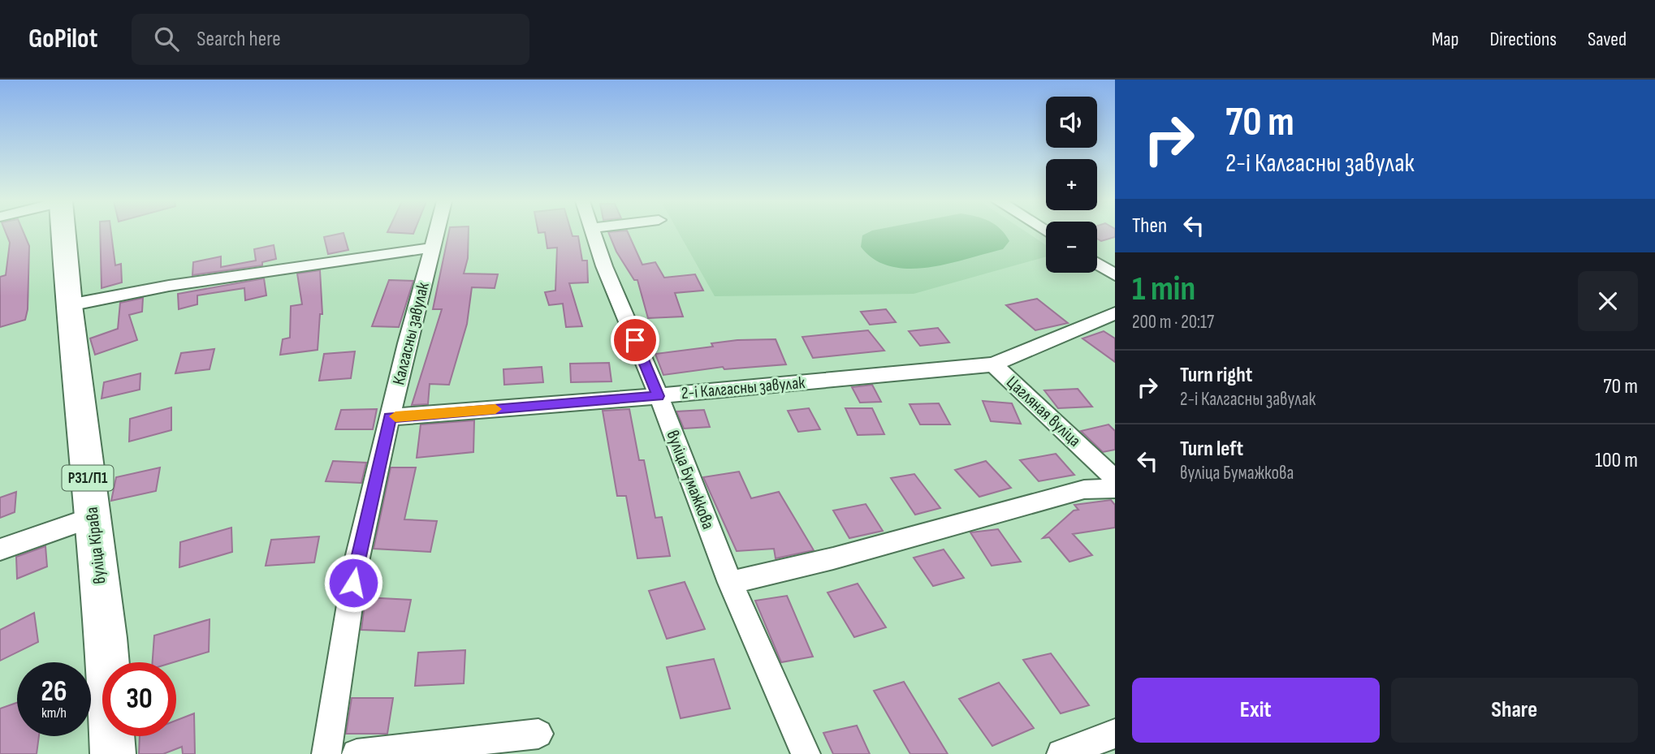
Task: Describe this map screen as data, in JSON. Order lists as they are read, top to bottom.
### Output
{
  "streets": {
    "main road": ["Р31/П1", "вуліца Кірава"],
    "street": [
      "Калгасны завулак",
      "2-і Калгасны завулак",
      "Цагляная вуліца",
      "вуліца Бумажкова"
    ]
  },
  "crossings": [
    ["Калгасны завулак", "2-і Калгасны завулак"],
    ["2-і Калгасны завулак", "Цагляная вуліца"],
    ["2-і Калгасны завулак", "вуліца Бумажкова"]
  ],
  "page": {
    "header": "GoPilot",
    "search": "Search here",
    "nav": ["Map", "Directions", "Saved"],
    "turn": ["70 m", "2-і Калгасны завулак"],
    "map_buttons": ["+", "−"],
    "then": "Then",
    "heading": ["1 min", "200 m · 20:17"],
    "list": [
      {
        "name": "Turn right",
        "note": "2-і Калгасны завулак",
        "value": "70 m"
      },
      {
        "name": "Turn left",
        "note": "вуліца Бумажкова",
        "value": "100 m"
      }
    ],
    "speed": "26 km/h",
    "limit": "30",
    "buttons": ["Exit", "Share"]
  }
}
